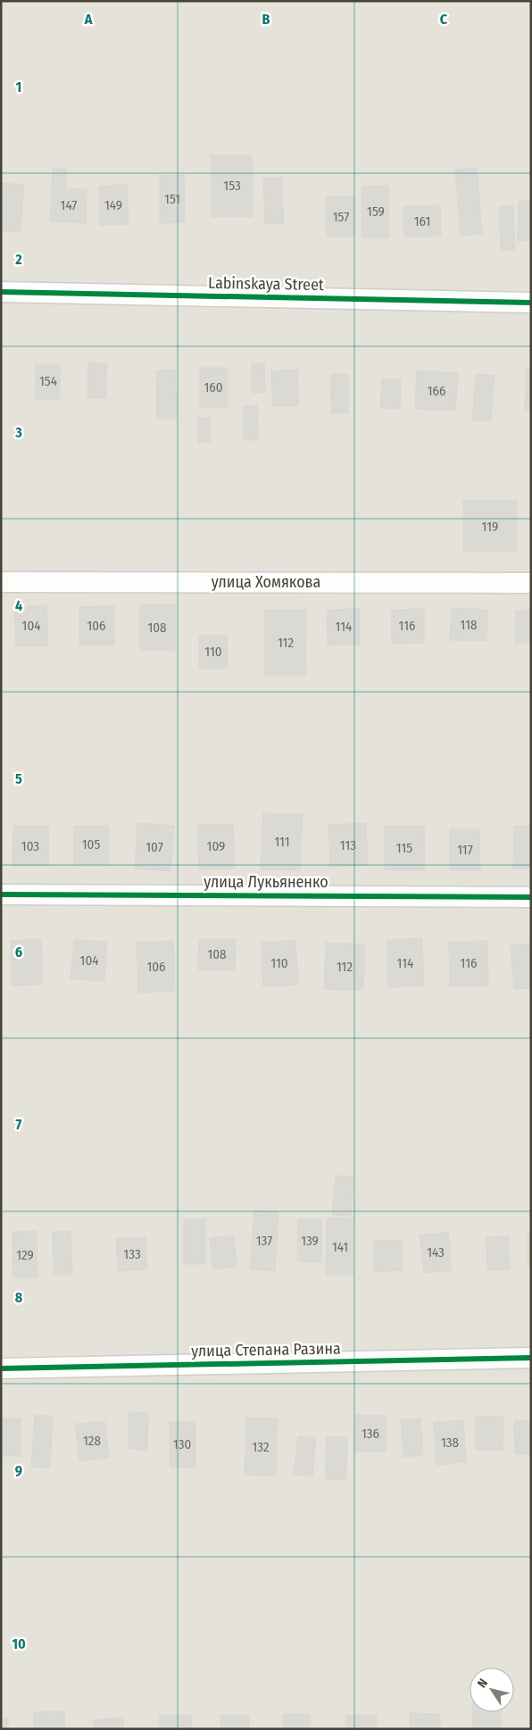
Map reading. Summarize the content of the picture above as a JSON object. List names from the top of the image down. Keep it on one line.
{"streets":{"street":["Labinskaya Street","улица Хомякова","улица Лукьяненко","улица Степана Разина"]},"house_numbers":["153","151","147","149","159","157","161","154","160","166","119","118","104","106","116","114","108","112","110","111","105","113","103","109","107","115","117","108","104","110","114","116","106","112","137","139","141","143","133","129","136","128","138","130","132"],"north":"top left","grid":{"columns":["A","B","C"],"rows":["1","2","3","4","5","6","7","8","9","10"]}}
